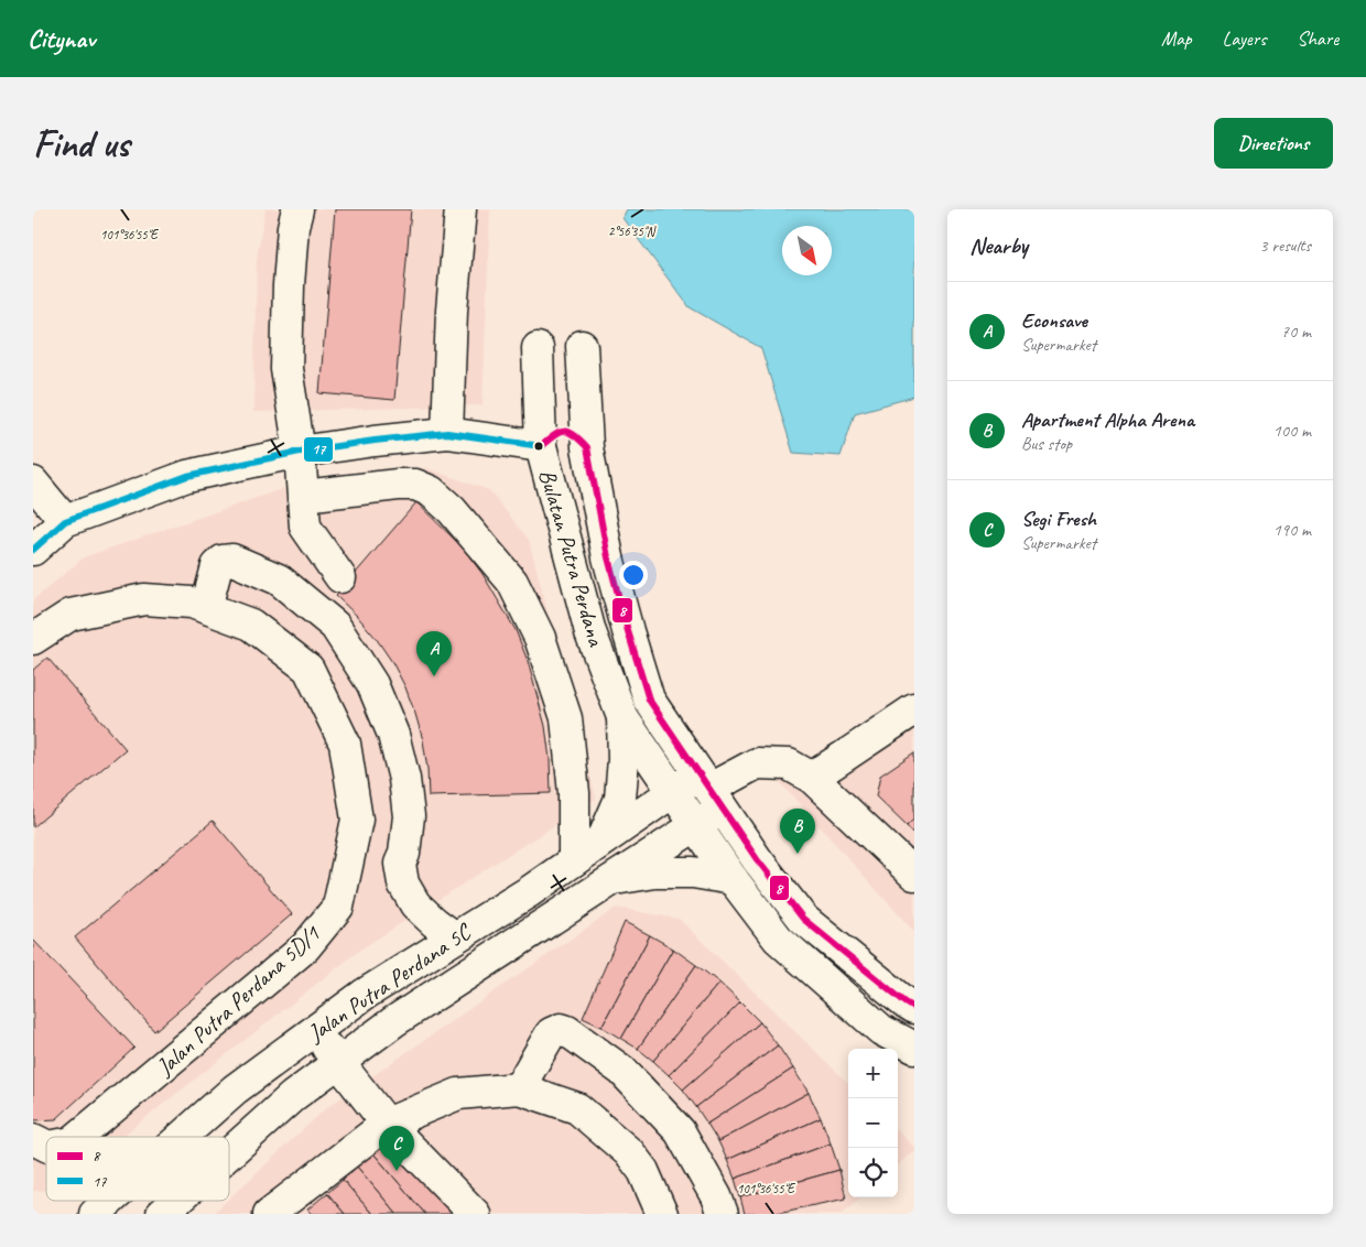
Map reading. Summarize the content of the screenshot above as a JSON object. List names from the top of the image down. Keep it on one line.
{"streets":{"street":["Bulatan Putra Perdana","Jalan Putra Perdana 5C","Jalan Putra Perdana 5D/1"]},"crossings":[["Bulatan Putra Perdana","Jalan Putra Perdana 5C"]],"lines":["transit line 8","transit line 17"],"legend":["8","17"],"north":"bottom right","page":{"header":"Citynav","nav":["Map","Layers","Share"],"buttons":"Directions","title":"Find us","heading":["Nearby","3 results"],"list":[{"mark":"A","name":"Econsave","note":"Supermarket","value":"70 m"},{"mark":"B","name":"Apartment Alpha Arena","note":"Bus stop","value":"100 m"},{"mark":"C","name":"Segi Fresh","note":"Supermarket","value":"190 m"}],"pins":["A","B","C"],"map_buttons":["+","−"]},"coordinates":["2°56'35\"N","101°36'55\"E"]}
